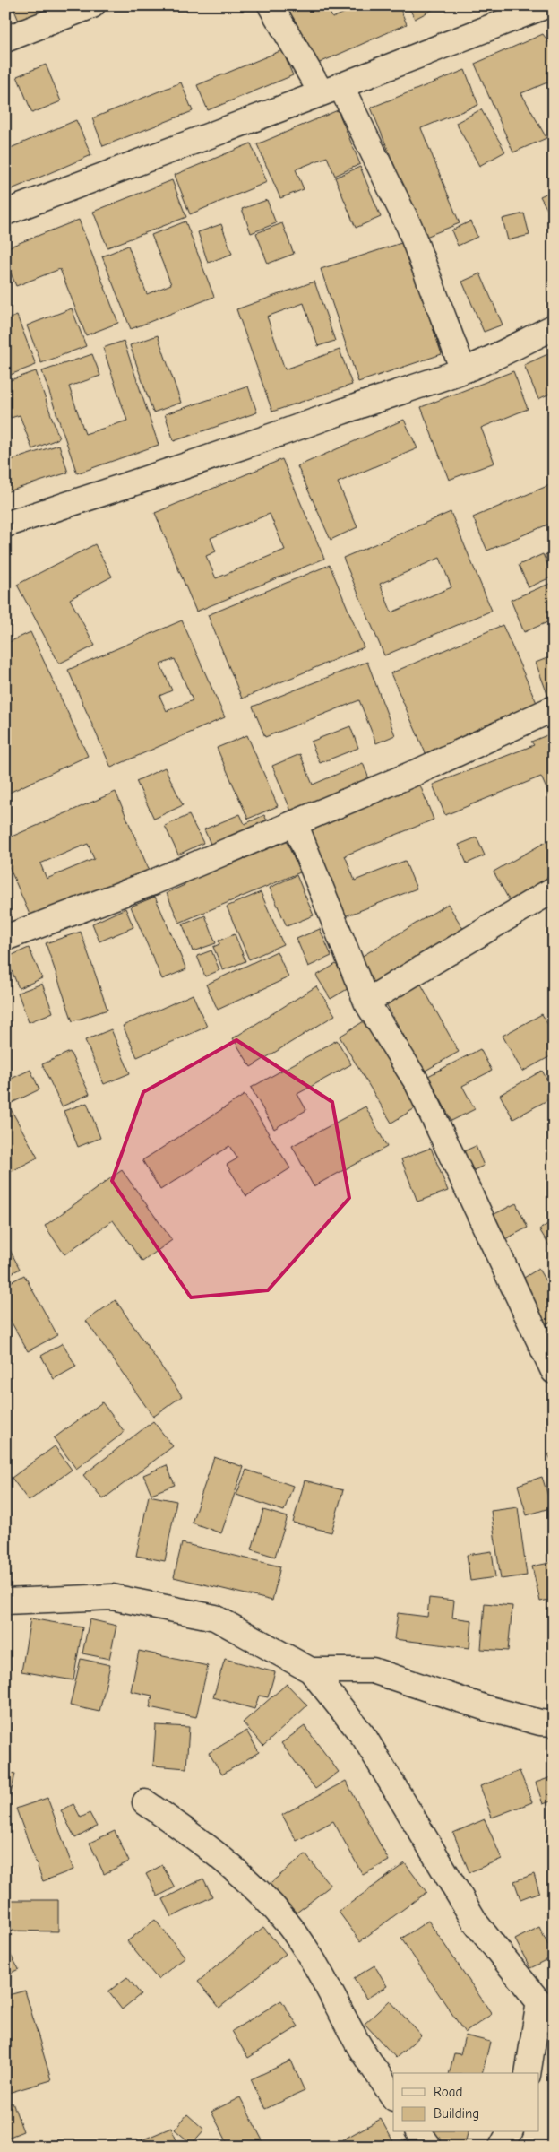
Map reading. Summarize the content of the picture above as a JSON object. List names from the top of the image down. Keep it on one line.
{"legend":["Road","Building"]}
